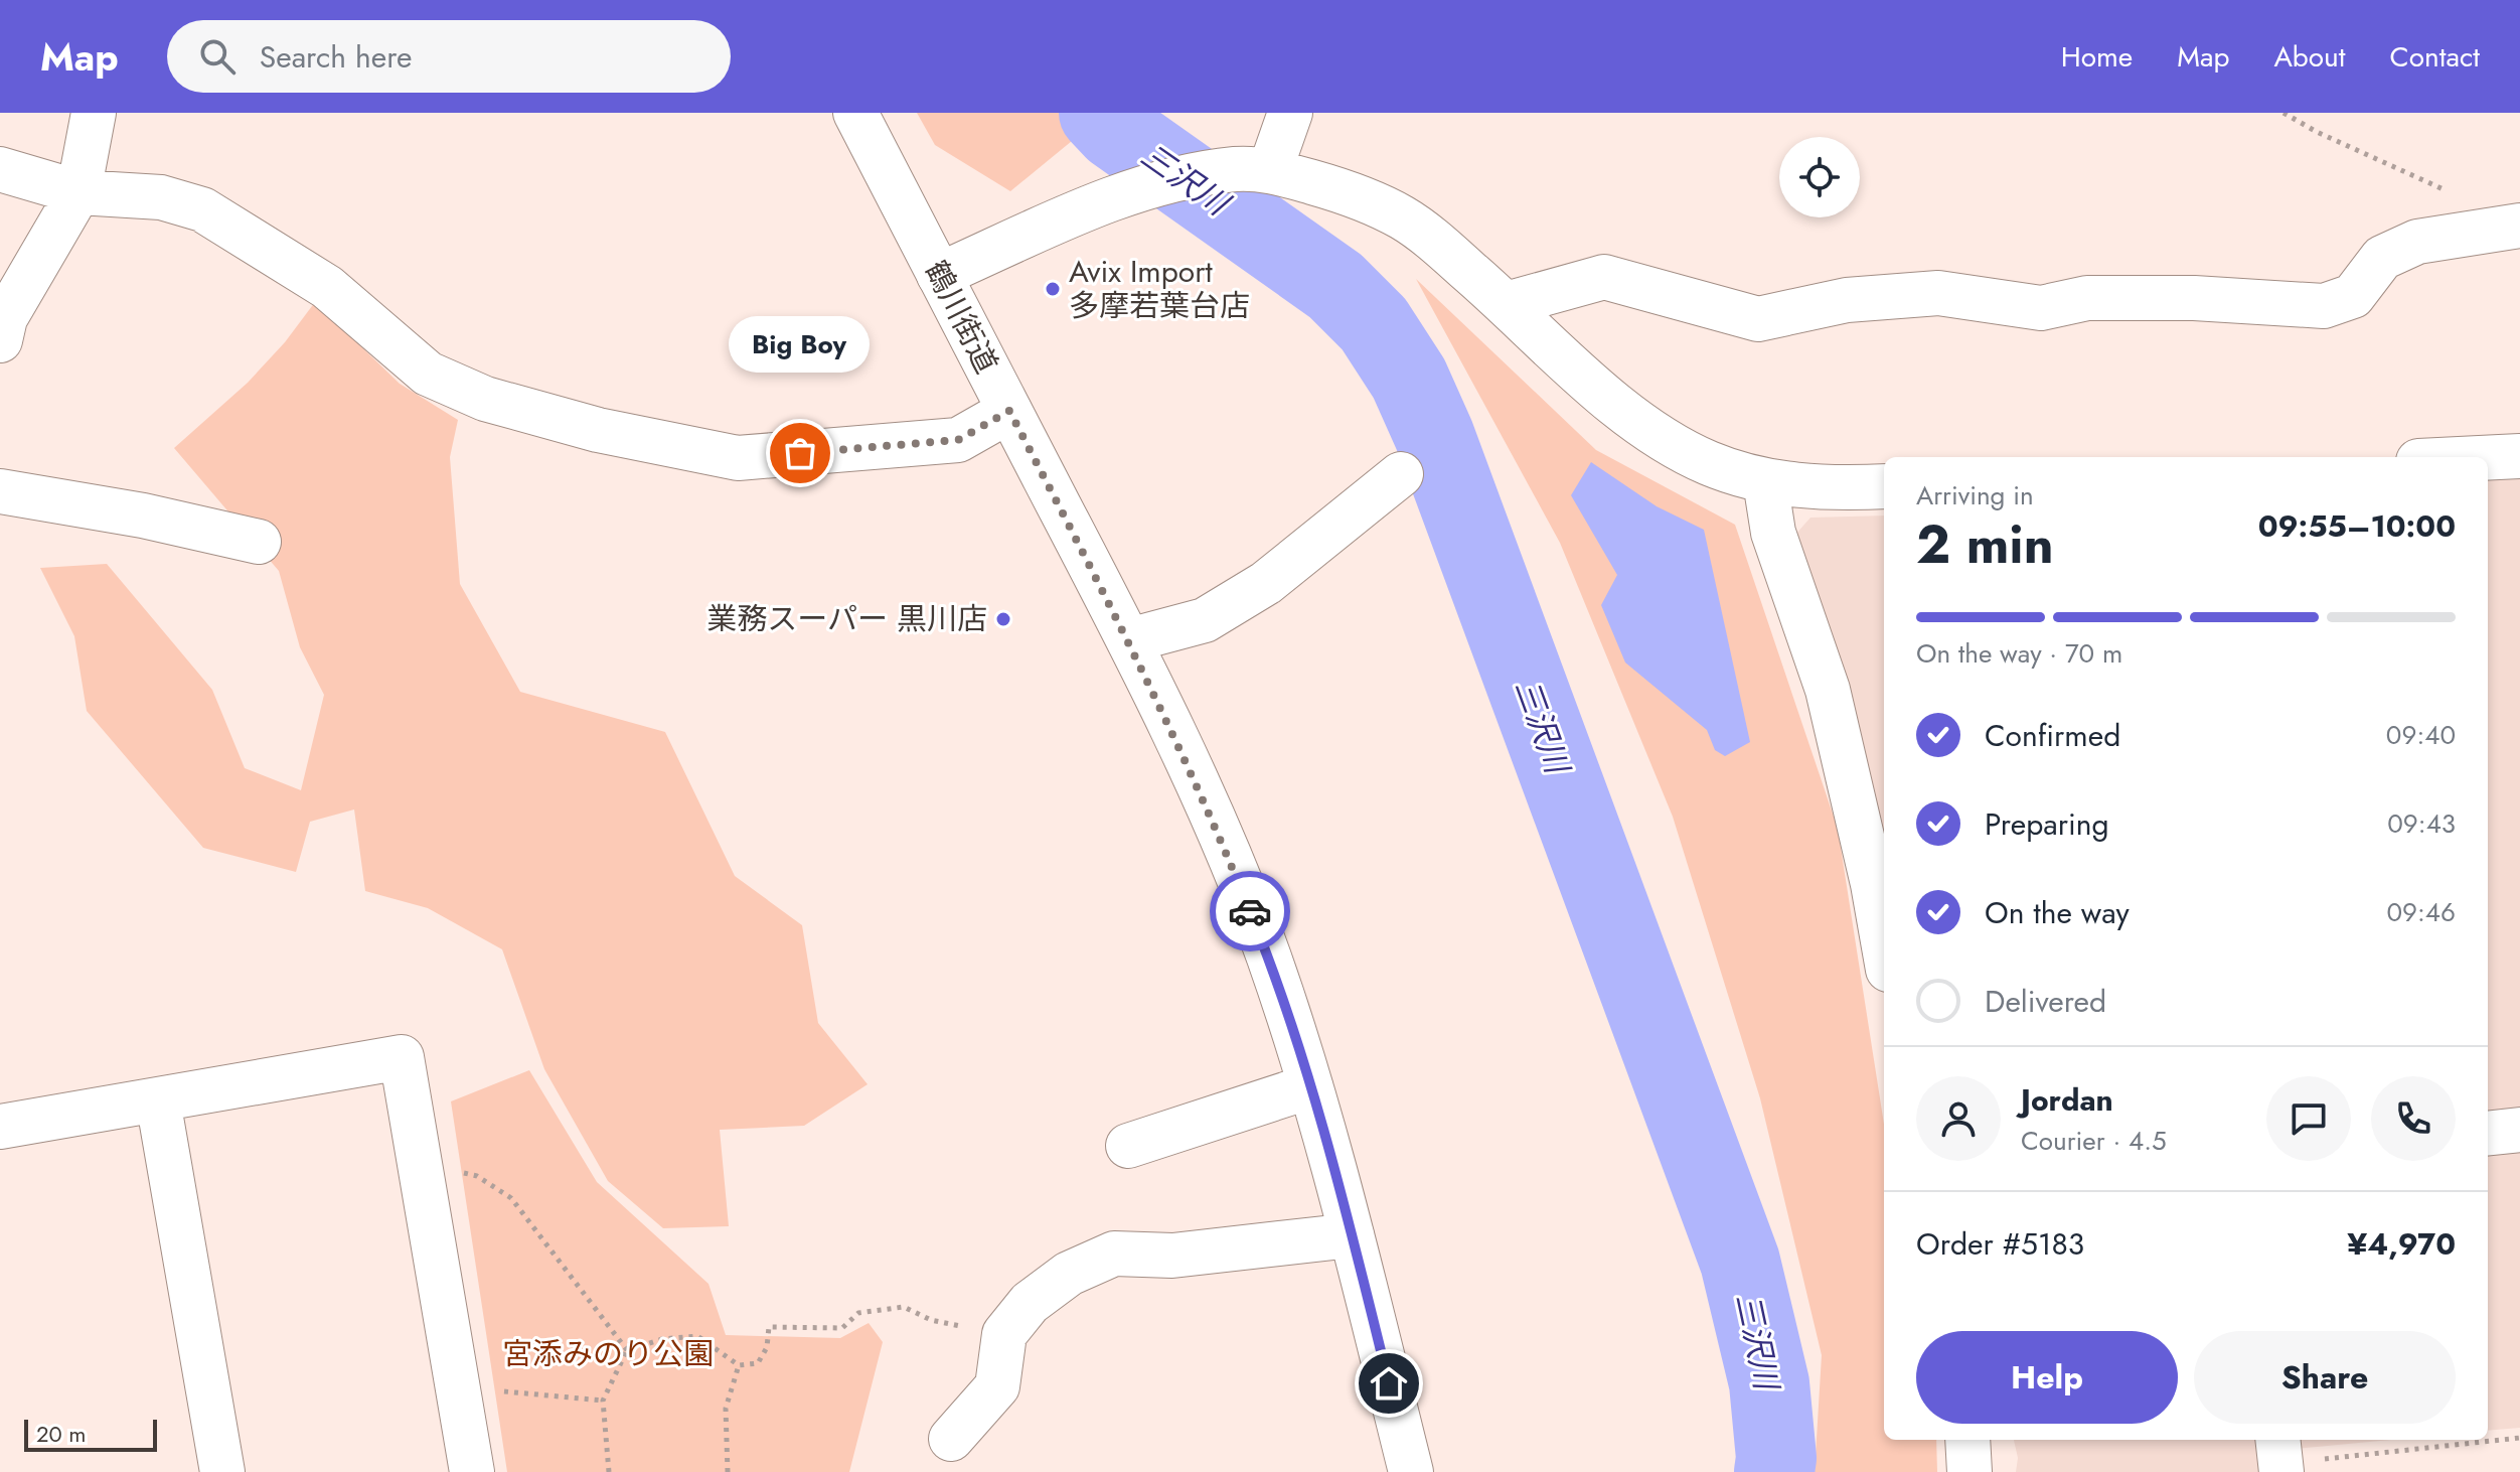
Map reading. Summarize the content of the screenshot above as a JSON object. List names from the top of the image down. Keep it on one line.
{"streets":{"street":["鶴川街道"]},"water":["三沢川"],"parks":["宮添みのり公園"],"places":["Avix Import 多摩若葉台店","Big Boy","業務スーパー 黒川店"],"scale_bar":"20 m","page":{"header":"Map","search":"Search here","nav":["Home","Map","About","Contact"],"bubble":"Big Boy","heading":["2 min","Arriving in","09:55–10:00"],"panel":["Jordan","Courier · 4.5","Order #5183","¥4,970"],"bar":"On the way · 70 m","list":[["Confirmed","09:40"],["Preparing","09:43"],["On the way","09:46"],"Delivered"],"buttons":["Help","Share"],"scale":"20 m"}}
